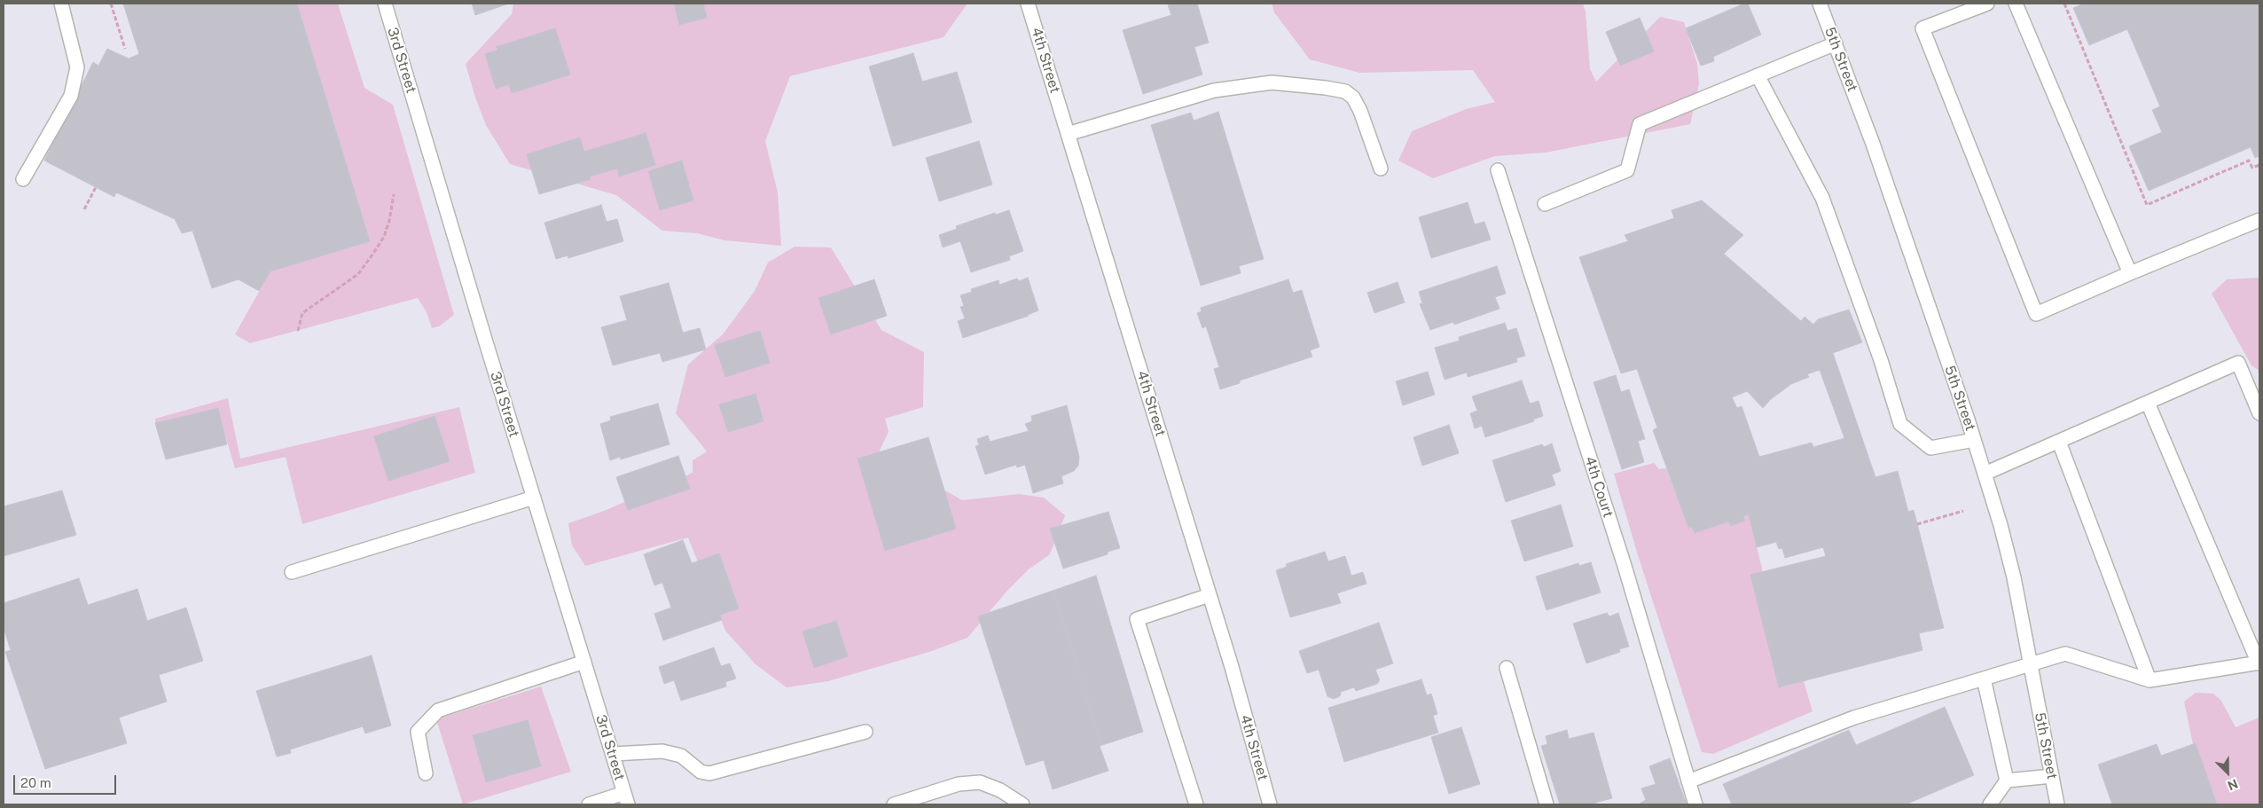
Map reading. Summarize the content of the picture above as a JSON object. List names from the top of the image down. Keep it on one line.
{"streets":{"street":["5th Street","3rd Street","4th Street","4th Court"]},"scale_bar":"20 m","north":"bottom right"}
